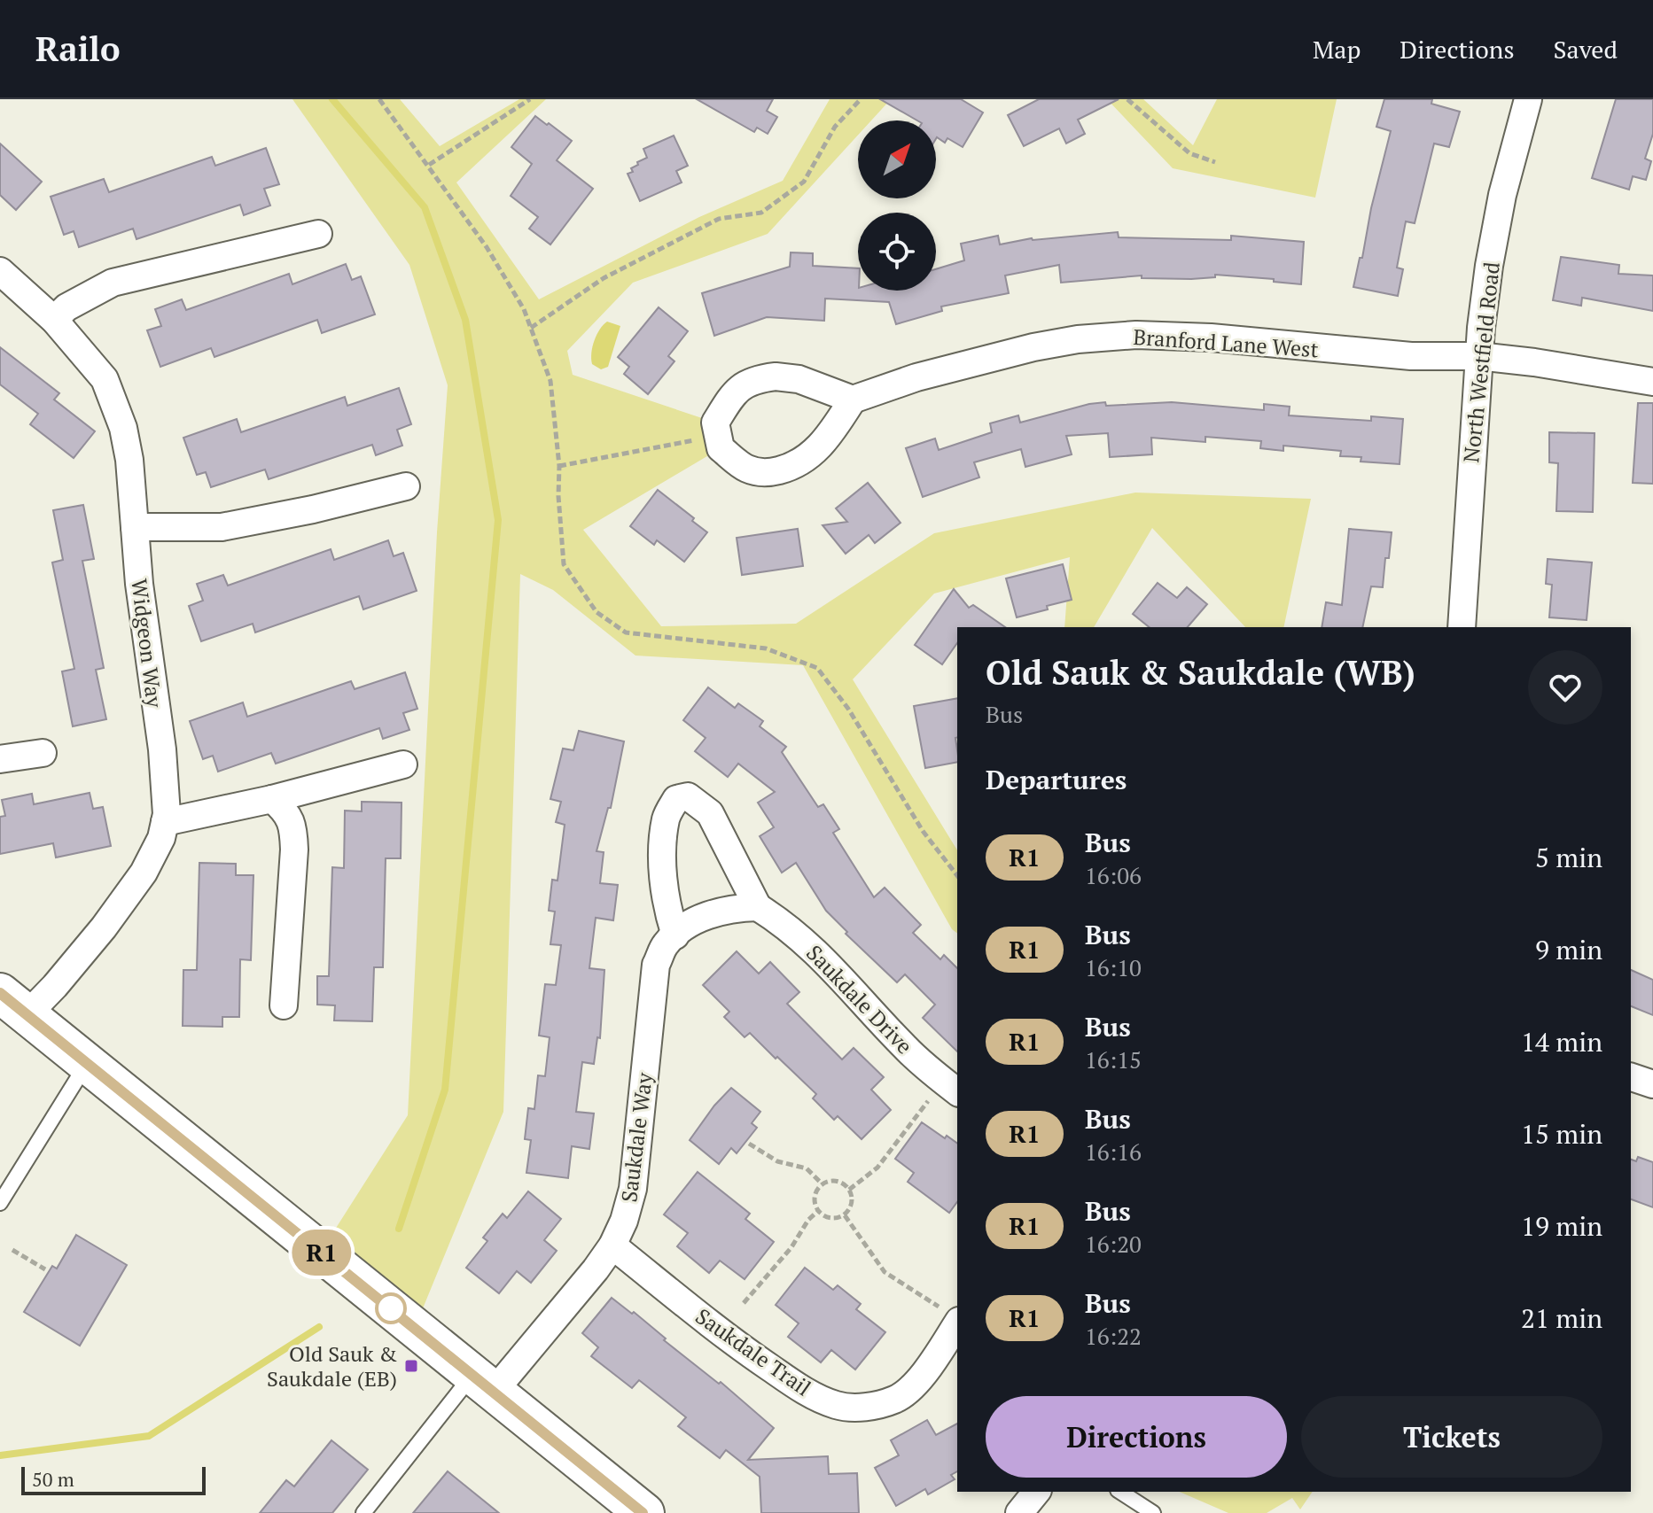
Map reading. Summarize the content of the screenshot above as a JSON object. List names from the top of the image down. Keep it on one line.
{"streets":{"street":["Branford Lane West","North Westfield Road","Widgeon Way","Saukdale Drive","Saukdale Way","Saukdale Trail"]},"crossings":[["Branford Lane West","North Westfield Road"],["Saukdale Drive","Saukdale Way"],["Saukdale Way","Saukdale Trail"]],"places":{"transit":["Old Sauk & Saukdale (EB)"]},"lines":["bus line R1"],"scale_bar":"50 m","north":"top right","page":{"header":"Railo","nav":["Map","Directions","Saved"],"on_map":"R1","heading":[["Old Sauk & Saukdale (WB)","Bus"],"Departures"],"list":[{"mark":"R1","name":"Bus","note":"16:06","value":"5 min"},{"mark":"R1","name":"Bus","note":"16:10","value":"9 min"},{"mark":"R1","name":"Bus","note":"16:15","value":"14 min"},{"mark":"R1","name":"Bus","note":"16:16","value":"15 min"},{"mark":"R1","name":"Bus","note":"16:20","value":"19 min"},{"mark":"R1","name":"Bus","note":"16:22","value":"21 min"}],"buttons":["Directions","Tickets"],"scale":"50 m"}}
